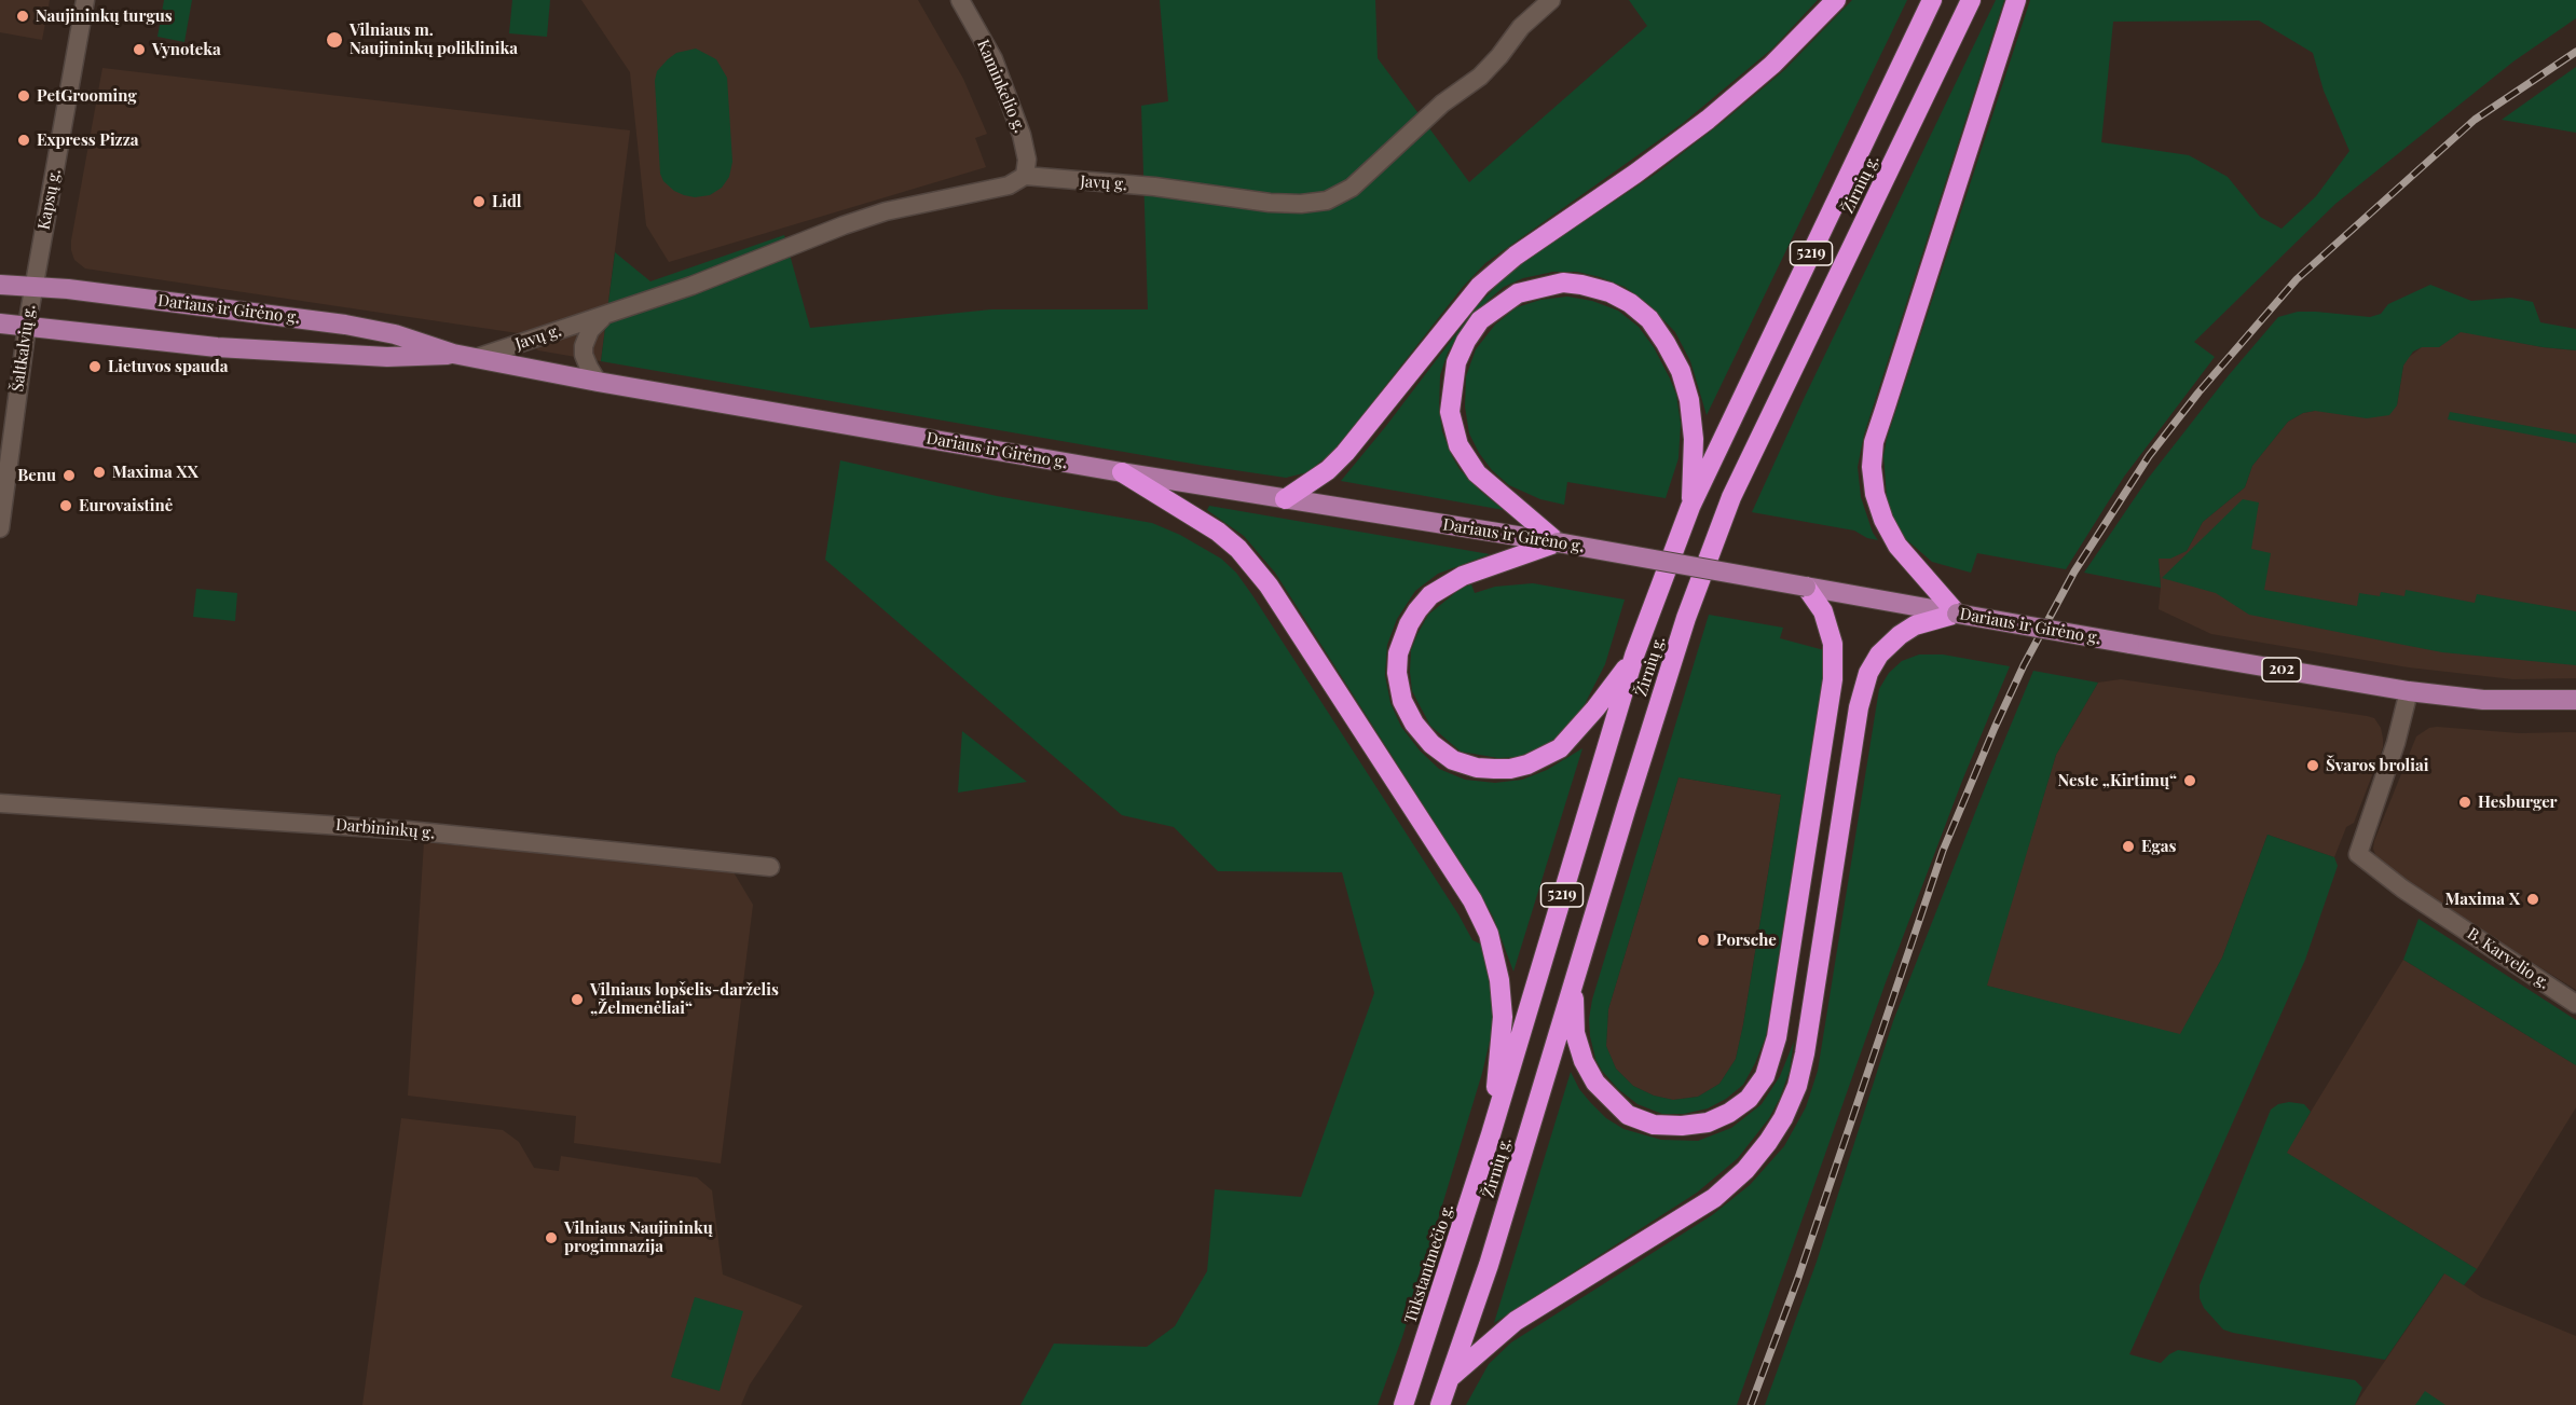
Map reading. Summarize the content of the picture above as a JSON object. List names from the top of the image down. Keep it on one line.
{"streets":{"highway":["Žirnių g.","5219","Tūkstantmečio g."],"main road":["Dariaus ir Girėno g.","202"],"street":["Kaminkelio g.","Javų g.","Kapsų g.","Šaltkalvių g.","Darbininkų g.","B. Karvelio g."]},"crossings":[["Kaminkelio g.","Javų g."],["Javų g.","Dariaus ir Girėno g."],["Žirnių g.","5219"],["Žirnių g.","Tūkstantmečio g."],["Kapsų g.","Dariaus ir Girėno g."],["Kapsų g.","Šaltkalvių g."],["Dariaus ir Girėno g.","Šaltkalvių g."],["Dariaus ir Girėno g.","B. Karvelio g."]],"places":["Naujininkų turgus","Vilniaus m. Naujininkų poliklinika","Vynoteka","PetGrooming","Express Pizza","Lidl","Lietuvos spauda","Maxima XX","Benu","Eurovaistinė","Švaros broliai","Neste „Kirtimų“","Hesburger","Egas","Maxima X","Porsche","Vilniaus lopšelis-darželis „Želmenėliai“","Vilniaus Naujininkų progimnazija"]}
